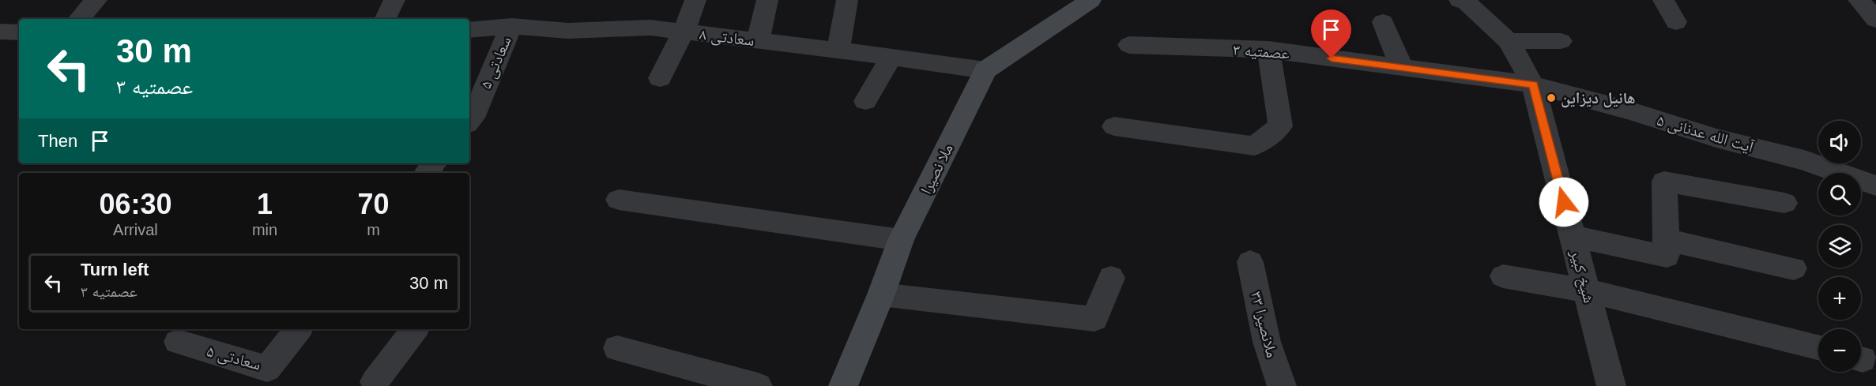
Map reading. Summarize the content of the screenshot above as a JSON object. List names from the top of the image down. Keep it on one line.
{"streets":{"street":["سعادتی ۸","عصمتیه ۳","سعادتی ۵","آیت الله عدنانی ۵","ملا نصیرا","شیخ کبیر","ملانصیرا ۳۳"]},"crossings":[["سعادتی ۸","سعادتی ۵"],["سعادتی ۸","ملا نصیرا"],["عصمتیه ۳","آیت الله عدنانی ۵"],["عصمتیه ۳","شیخ کبیر"],["آیت الله عدنانی ۵","شیخ کبیر"]],"places":["هانیل دیزاین"],"page":{"turn":["30 m","عصمتیه ۳"],"then":"Then","map_buttons":["+","−"],"eta":["06:30","Arrival","1","min","70","m"],"list":[{"name":"Turn left","note":"عصمتیه ۳","value":"30 m"}]}}
